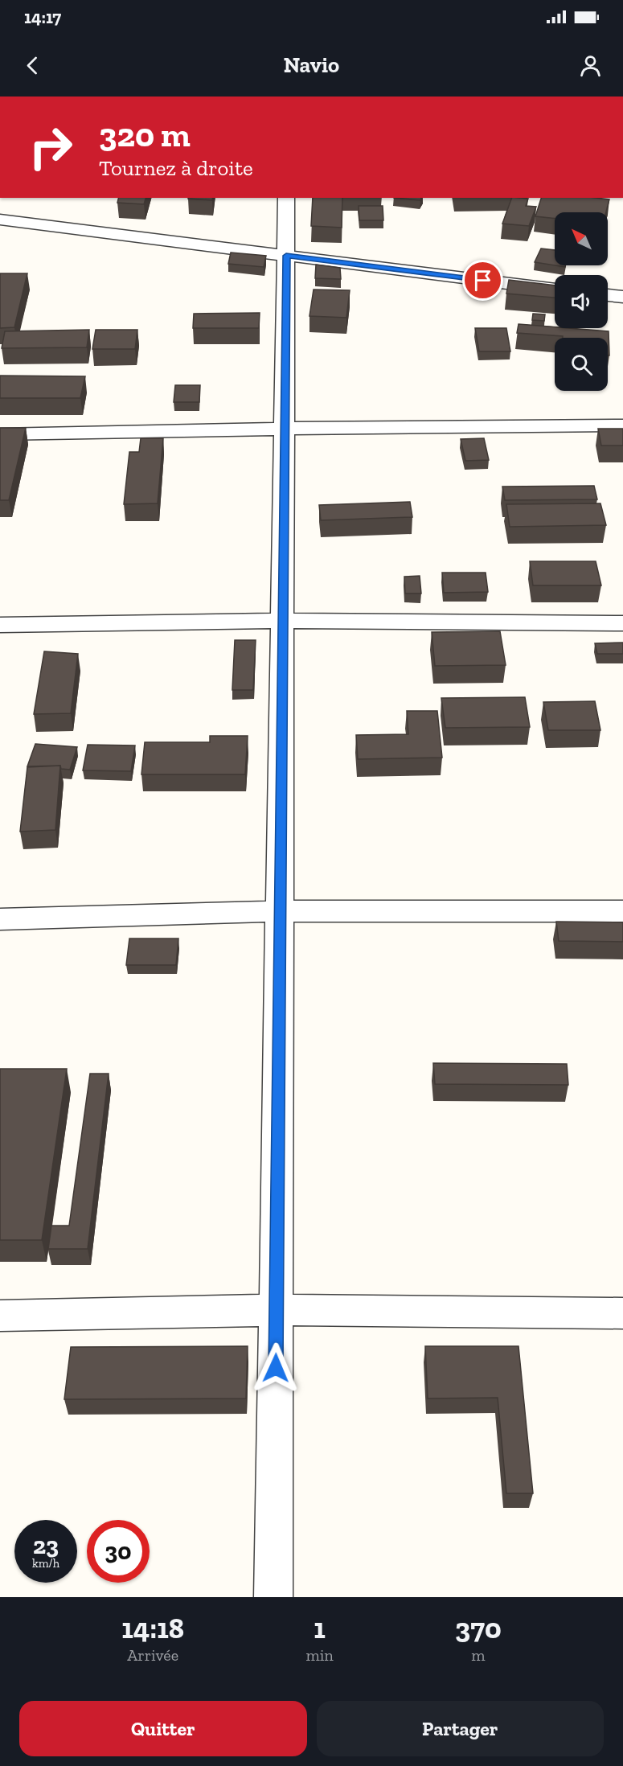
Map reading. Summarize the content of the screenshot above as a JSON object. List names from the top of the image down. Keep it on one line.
{"north":"top left","page":{"status":"14:17","header":"Navio","turn":["320 m","Tournez à droite"],"speed":"23 km/h","limit":"30","eta":["14:18","Arrivée","1","min","370","m"],"buttons":["Quitter","Partager"]}}
